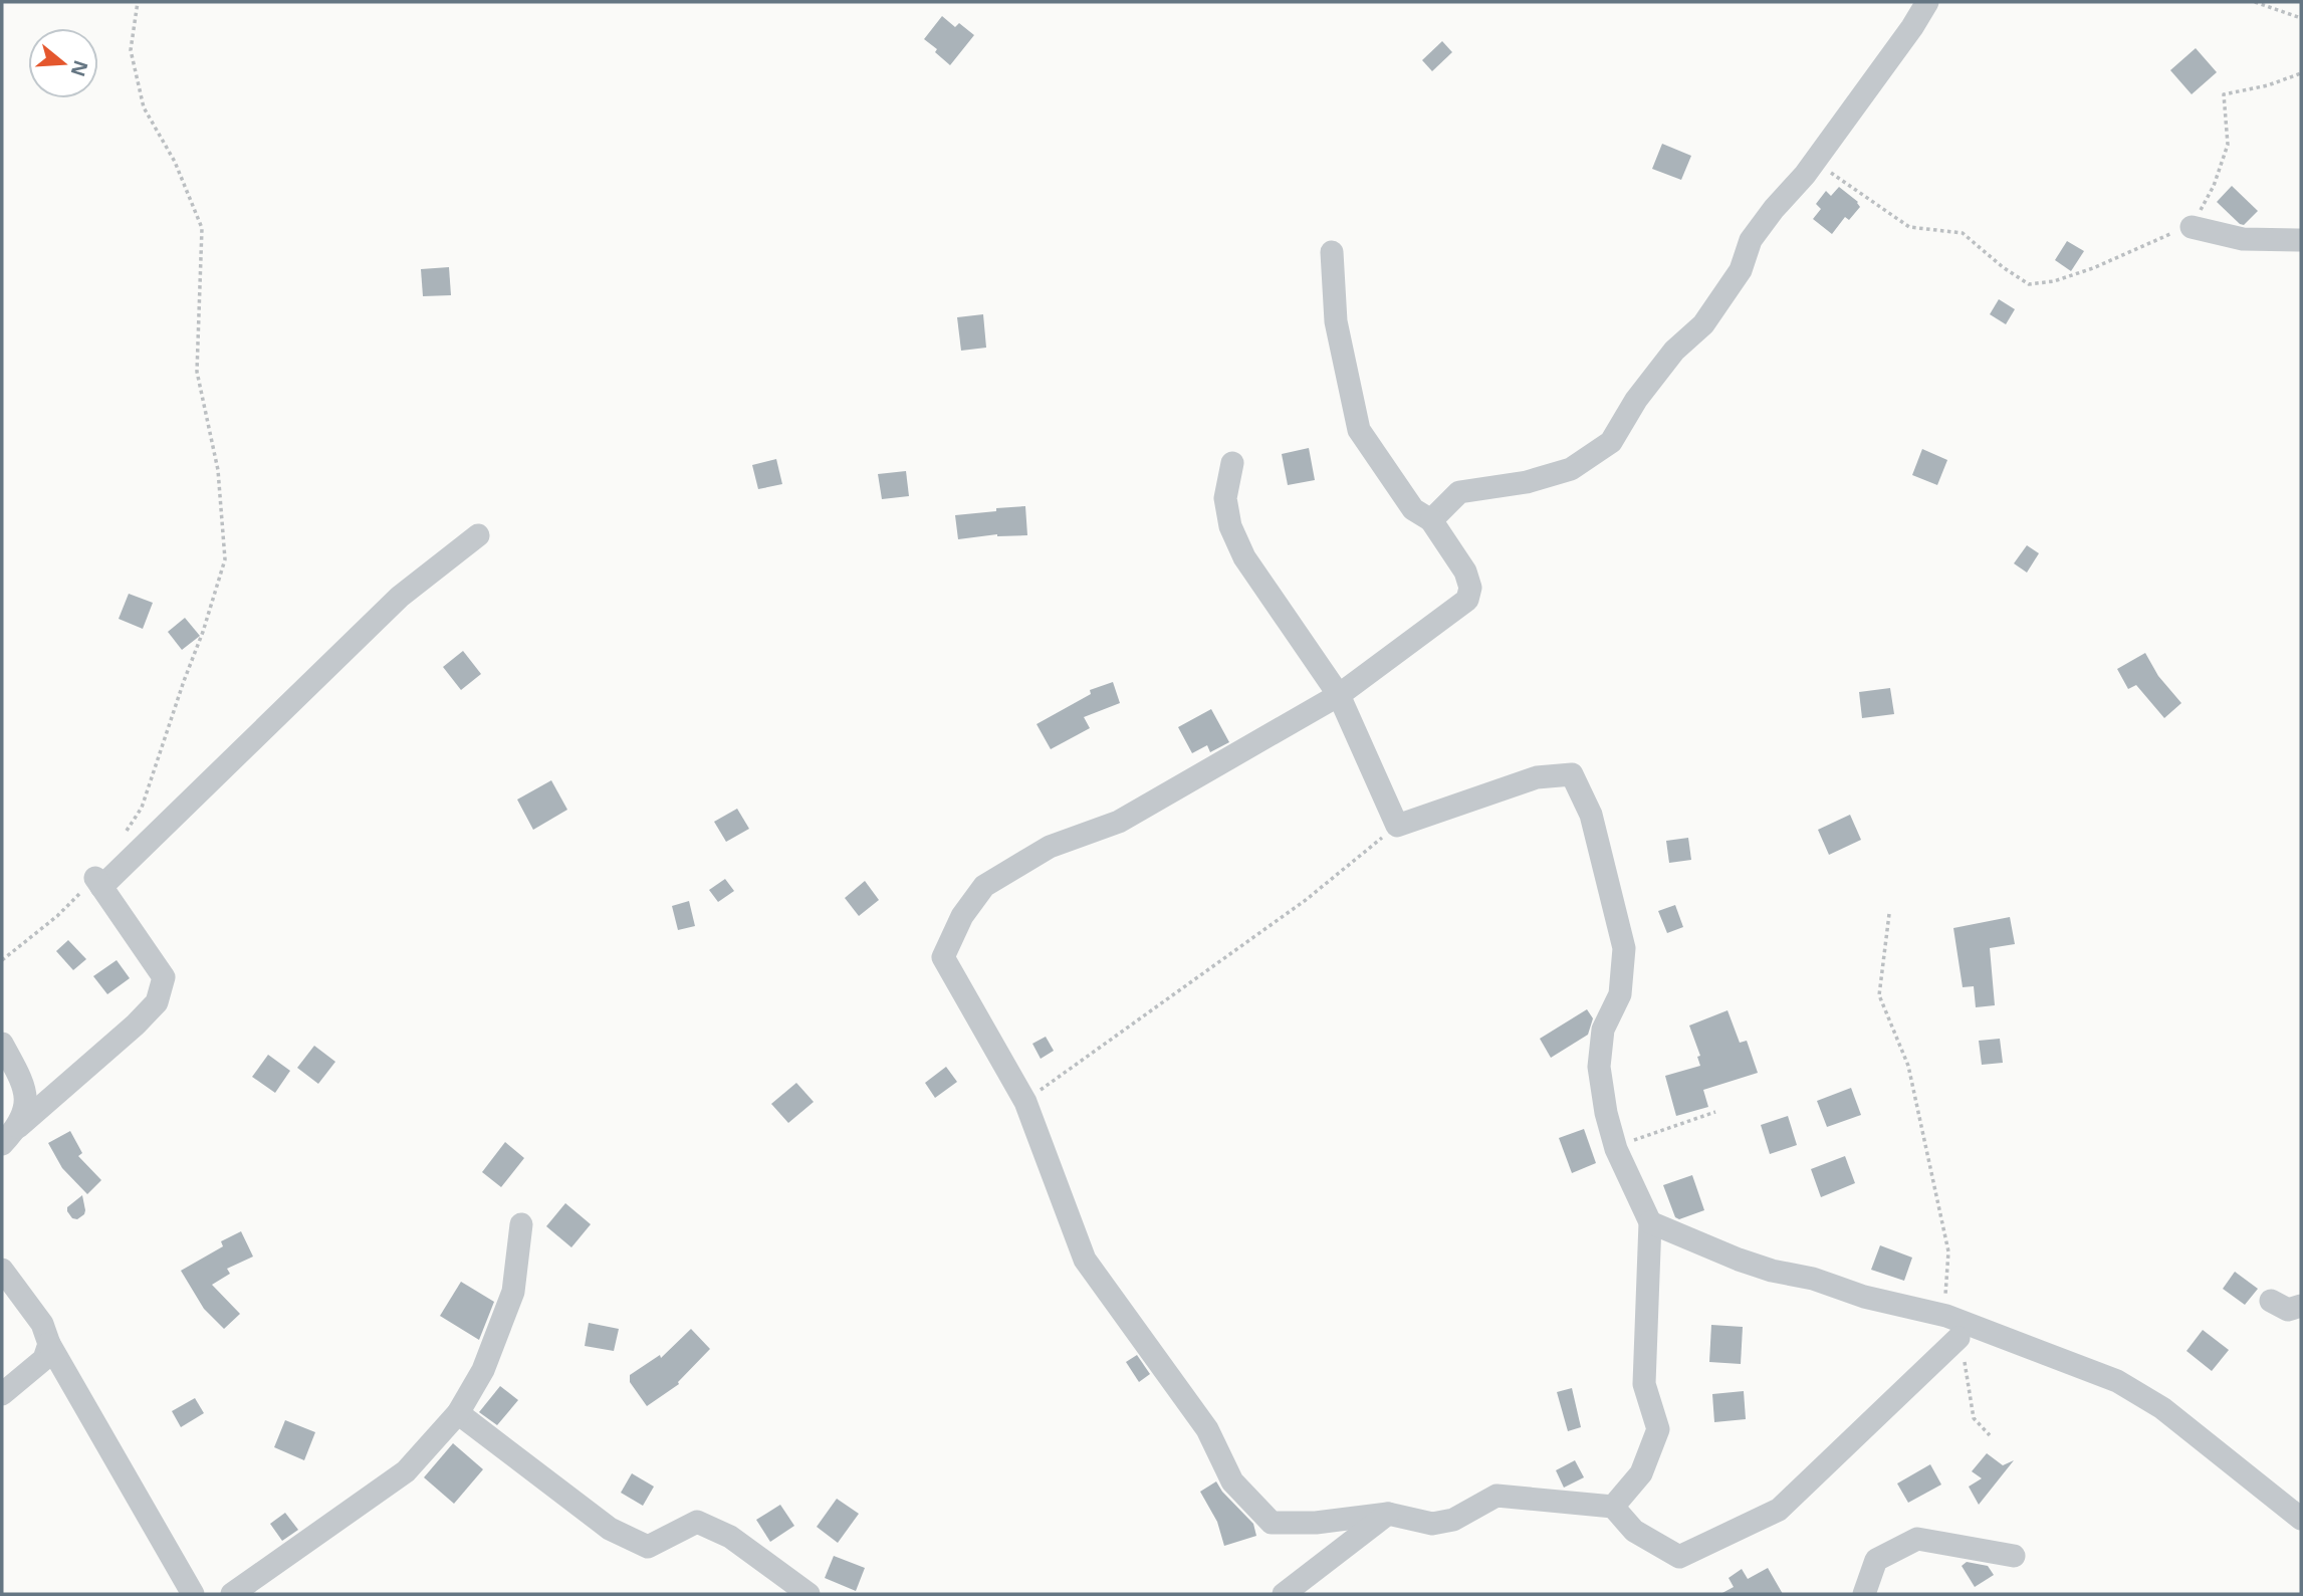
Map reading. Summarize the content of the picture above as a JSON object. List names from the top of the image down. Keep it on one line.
{"north":"right"}
